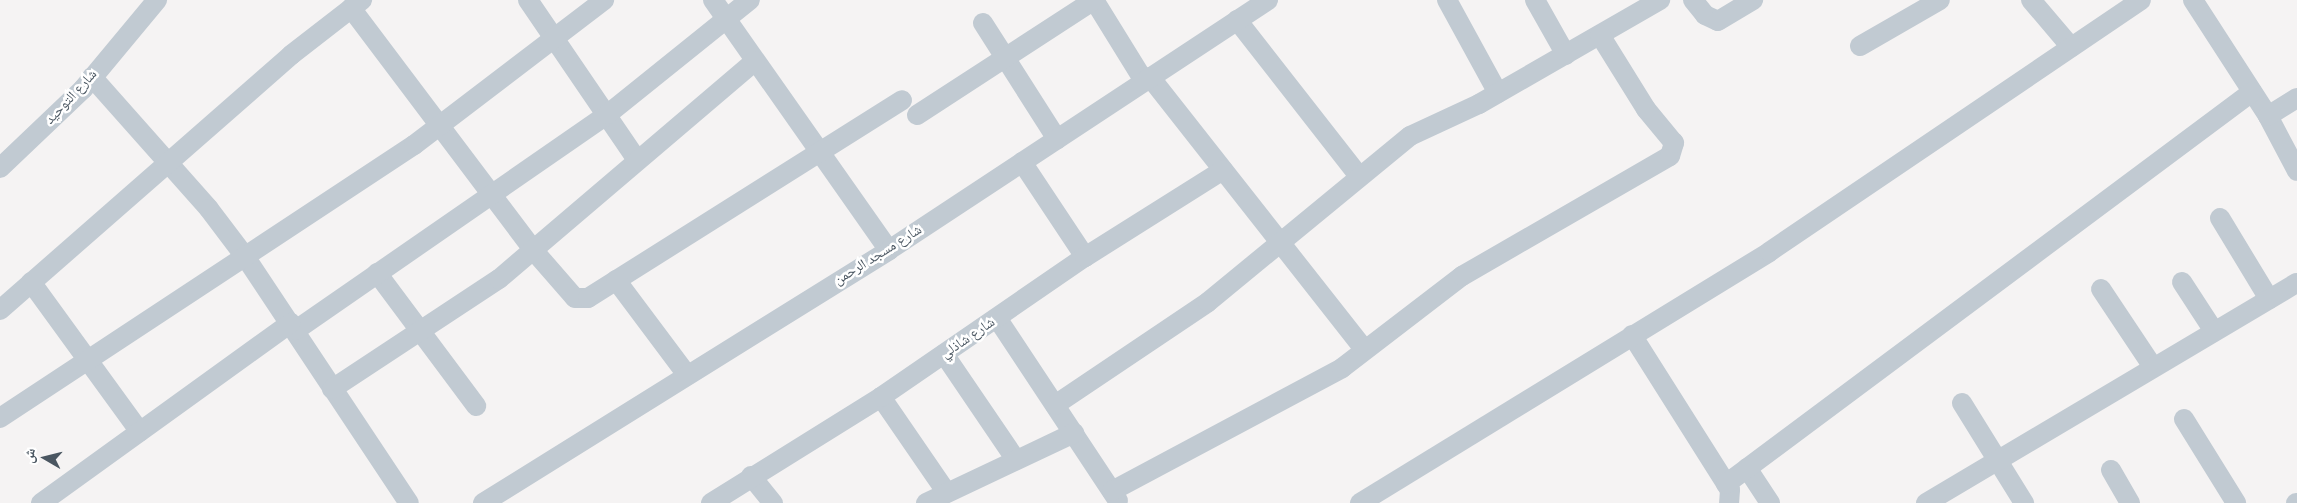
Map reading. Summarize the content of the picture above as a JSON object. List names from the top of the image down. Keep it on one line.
{"streets":{"street":["شارع التوحيد","شارع مسجد الرحمن","شارع شاذلي"]},"north":"left"}
